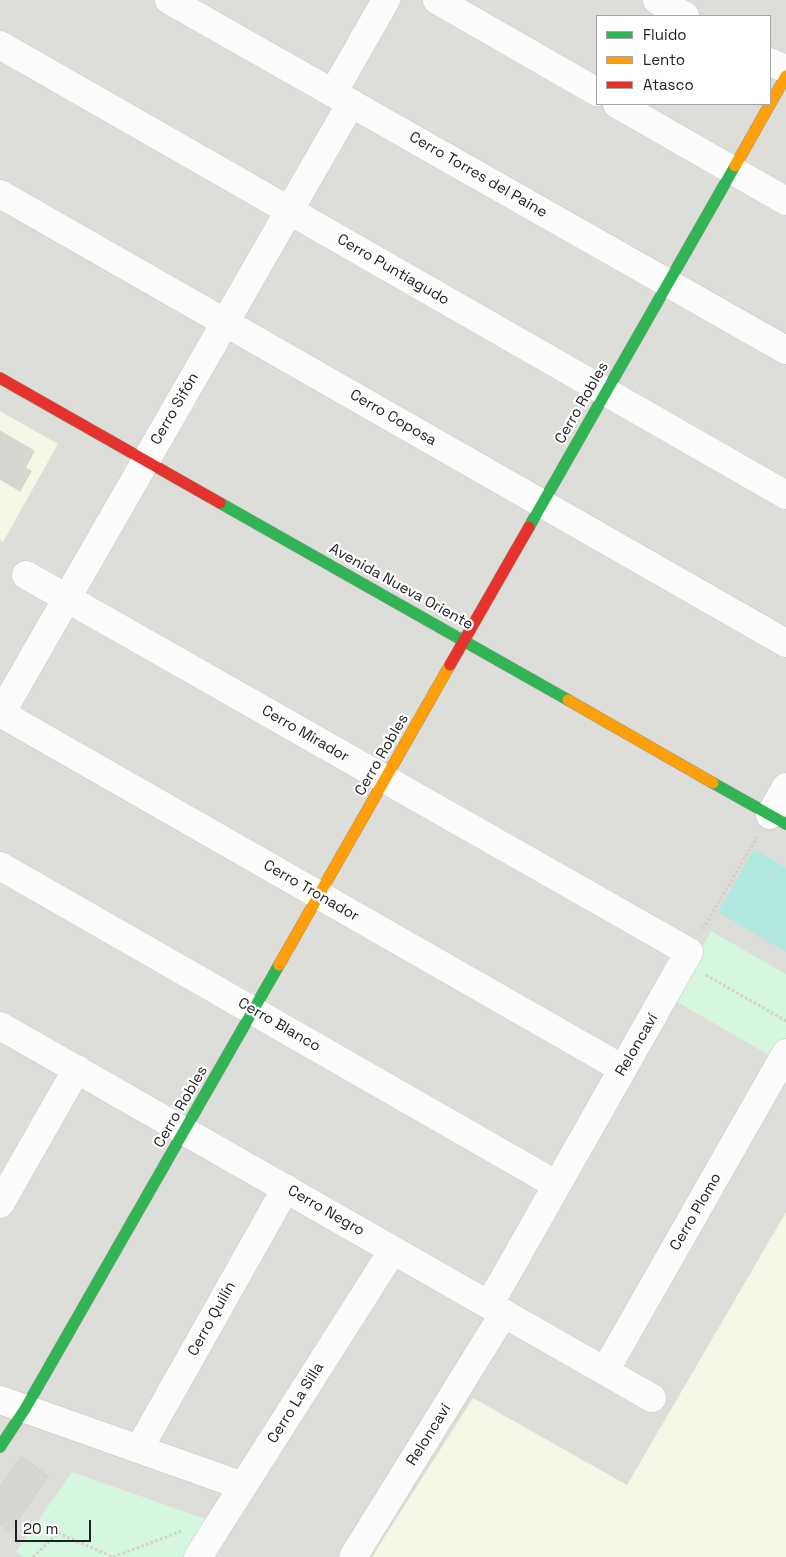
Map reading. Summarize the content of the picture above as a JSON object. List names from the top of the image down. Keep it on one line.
{"streets":{"street":["Cerro Torres del Paine","Cerro Puntiagudo","Cerro Robles","Cerro Sifón","Cerro Coposa","Avenida Nueva Oriente","Cerro Mirador","Cerro Tronador","Cerro Blanco","Reloncaví","Cerro Negro","Cerro Plomo","Cerro Quilín","Cerro La Silla"]},"crossings":[["Cerro Torres del Paine","Cerro Robles"],["Cerro Torres del Paine","Cerro Sifón"],["Cerro Puntiagudo","Cerro Robles"],["Cerro Puntiagudo","Cerro Sifón"],["Cerro Robles","Cerro Coposa"],["Cerro Robles","Avenida Nueva Oriente"],["Cerro Robles","Cerro Mirador"],["Cerro Robles","Cerro Tronador"],["Cerro Robles","Cerro Blanco"],["Cerro Robles","Cerro Negro"],["Cerro Sifón","Cerro Coposa"],["Cerro Sifón","Avenida Nueva Oriente"],["Cerro Sifón","Cerro Mirador"],["Cerro Sifón","Cerro Tronador"],["Cerro Mirador","Reloncaví"],["Cerro Tronador","Reloncaví"],["Cerro Blanco","Reloncaví"],["Reloncaví","Cerro Negro"],["Cerro Negro","Cerro Plomo"],["Cerro Negro","Cerro Quilín"],["Cerro Negro","Cerro La Silla"]],"legend":["Fluido","Lento","Atasco"],"scale_bar":"20 m"}
